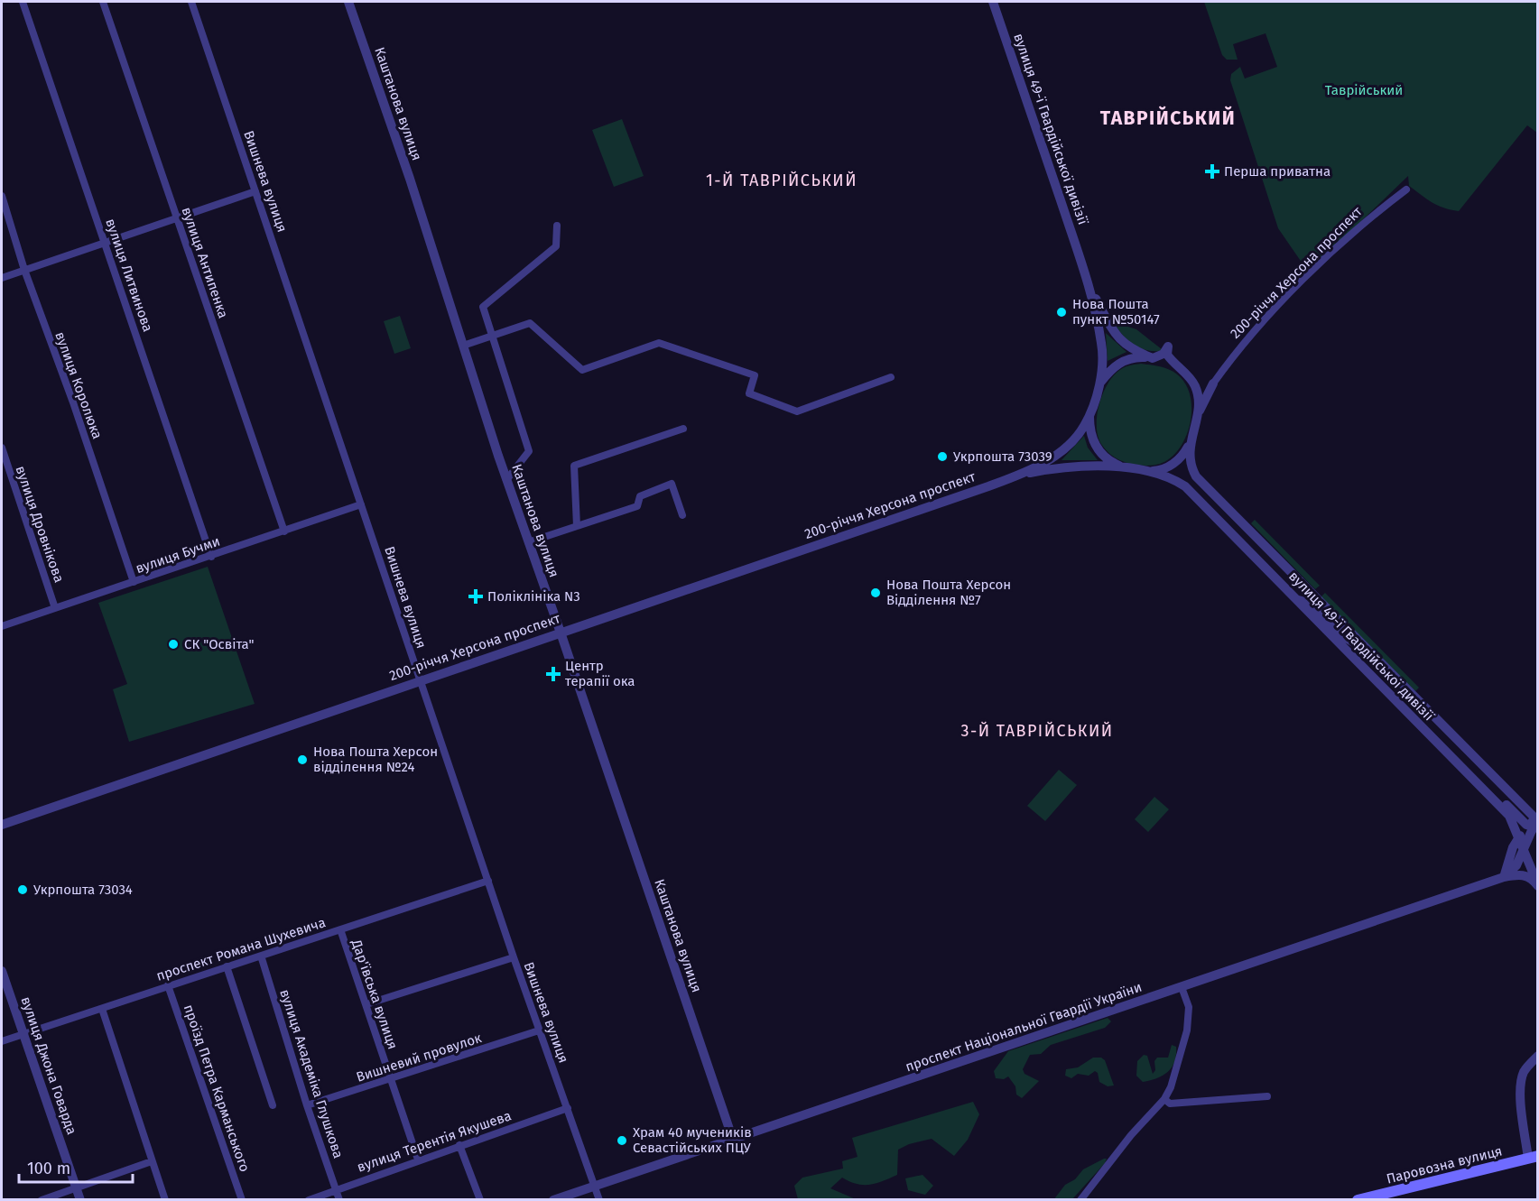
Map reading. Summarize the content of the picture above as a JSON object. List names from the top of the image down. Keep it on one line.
{"streets":{"main road":["Паровозна вулиця"],"street":["Каштанова вулиця","вулиця 49-ї Гвардійської дивізії","Вишнева вулиця","вулиця Антипенка","200-річчя Херсона проспект","вулиця Литвинова","вулиця Королюка","вулиця Дровнікова","вулиця Бучми","проспект Романа Шухевича","Дар'ївська вулиця","проспект Національної Гвардії України","Вишневий провулок","вулиця Джона Говарда","вулиця Академіка Глушкова","проїзд Петра Карманського","вулиця Терентія Якушева"]},"crossings":[["Каштанова вулиця","200-річчя Херсона проспект"],["Каштанова вулиця","проспект Національної Гвардії України"],["Вишнева вулиця","200-річчя Херсона проспект"],["Вишнева вулиця","вулиця Бучми"],["Вишнева вулиця","проспект Романа Шухевича"],["Вишнева вулиця","проспект Національної Гвардії України"],["Вишнева вулиця","Вишневий провулок"],["Вишнева вулиця","вулиця Терентія Якушева"],["вулиця Антипенка","вулиця Бучми"],["вулиця Литвинова","вулиця Бучми"],["вулиця Королюка","вулиця Бучми"],["вулиця Дровнікова","вулиця Бучми"],["проспект Романа Шухевича","Дар'ївська вулиця"],["проспект Романа Шухевича","вулиця Джона Говарда"],["проспект Романа Шухевича","вулиця Академіка Глушкова"],["проспект Романа Шухевича","проїзд Петра Карманського"],["Дар'ївська вулиця","Вишневий провулок"],["Дар'ївська вулиця","вулиця Терентія Якушева"],["Вишневий провулок","вулиця Академіка Глушкова"],["вулиця Академіка Глушкова","вулиця Терентія Якушева"]],"districts":["ТАВРІЙСЬКИЙ","1-Й ТАВРІЙСЬКИЙ","3-Й ТАВРІЙСЬКИЙ"],"parks":["Таврійський"],"places":{"health":["Перша приватна","Поліклініка N3","Центр терапії ока"],"other":["Нова Пошта пункт №50147","Укрпошта 73039","Нова Пошта Херсон Відділення №7","СК \"Освіта\"","Нова Пошта Херсон відділення №24","Укрпошта 73034","Храм 40 мучеників Севастійських ПЦУ"]},"scale_bar":"100 m"}
